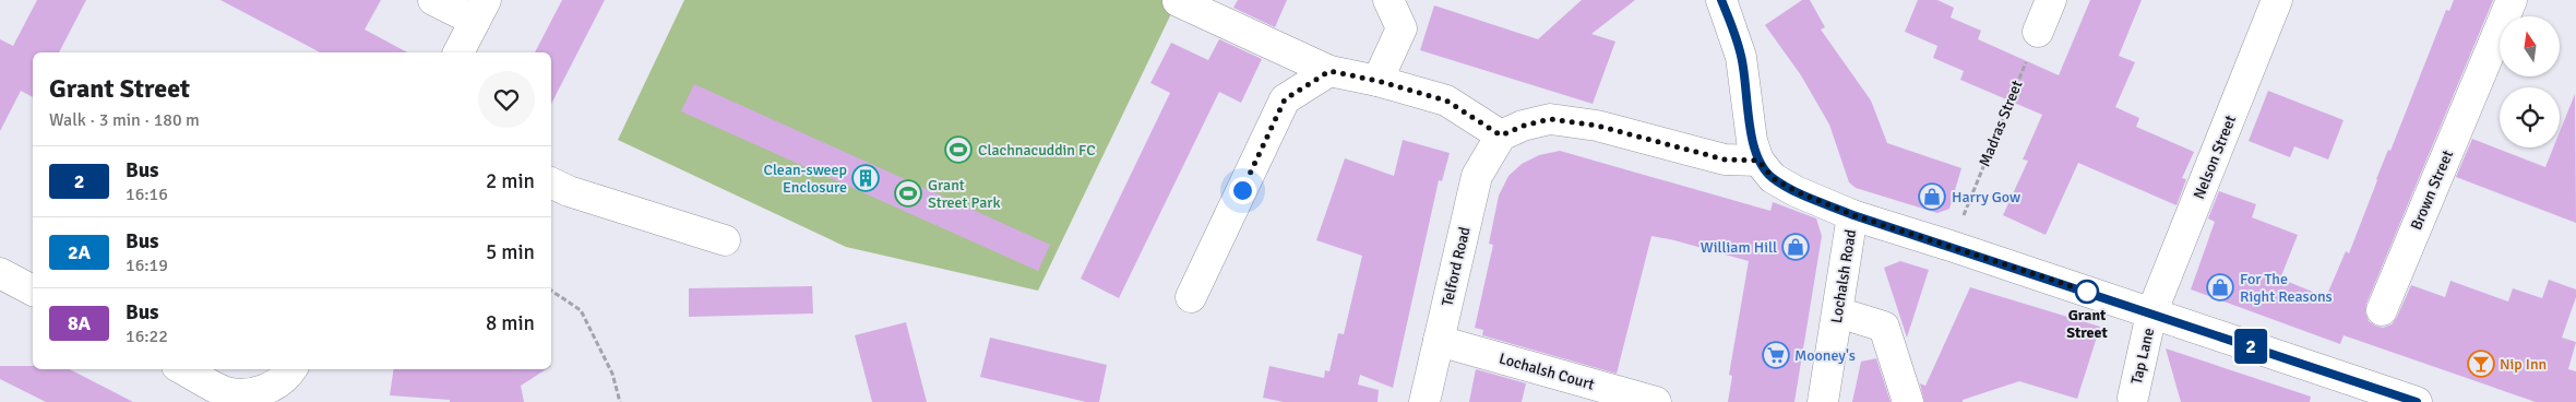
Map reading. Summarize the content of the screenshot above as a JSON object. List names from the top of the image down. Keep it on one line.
{"streets":{"street":["Nelson Street","Brown Street","Telford Road","Lochalsh Road","Tap Lane","Lochalsh Court"],"path":["Madras Street"]},"crossings":[["Nelson Street","Tap Lane"],["Telford Road","Lochalsh Court"]],"places":{"sports":["Clachnacuddin FC","Grant Street Park"],"building":["Clean-sweep Enclosure"],"shop":["Harry Gow","William Hill","For The Right Reasons"],"other":["Grant Street"],"supermarket":["Mooney's"],"bar":["Nip Inn"]},"lines":["bus line 2"],"north":"top","page":{"on_map":"2","heading":["Grant Street","Walk · 3 min · 180 m"],"list":[{"mark":"2","name":"Bus","note":"16:16","value":"2 min"},{"mark":"2A","name":"Bus","note":"16:19","value":"5 min"},{"mark":"8A","name":"Bus","note":"16:22","value":"8 min"}]}}
